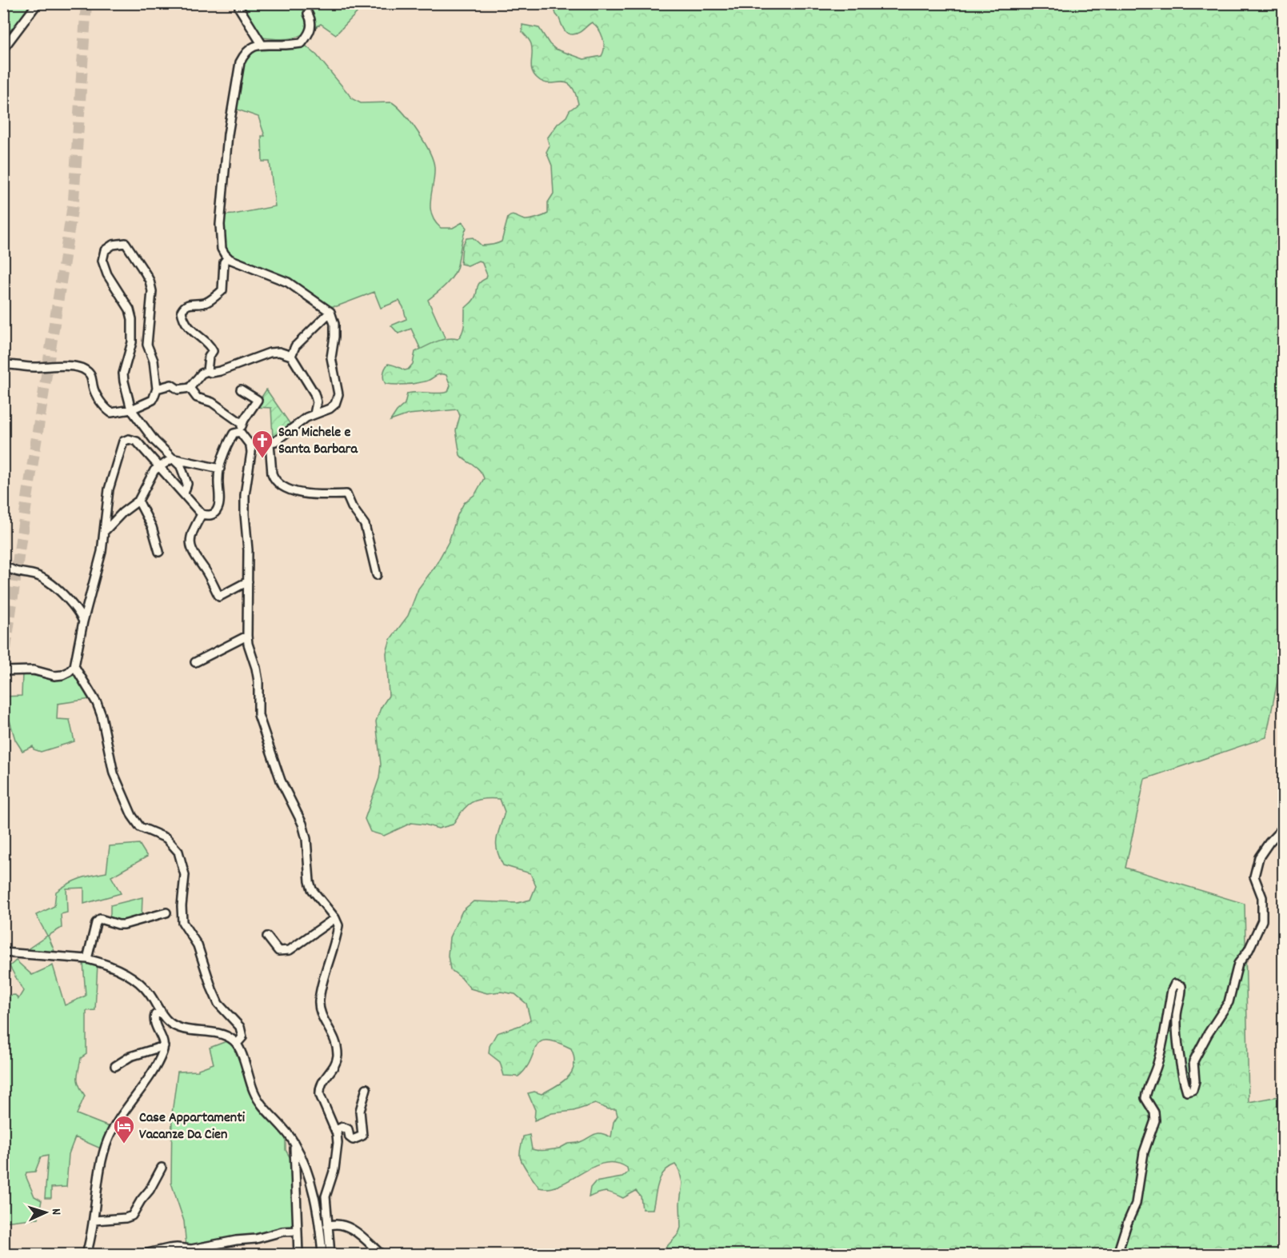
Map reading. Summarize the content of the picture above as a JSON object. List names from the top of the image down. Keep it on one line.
{"places":{"church":["San Michele e Santa Barbara"],"hotel":["Case Appartamenti Vacanze Da Cien"]},"north":"right"}
